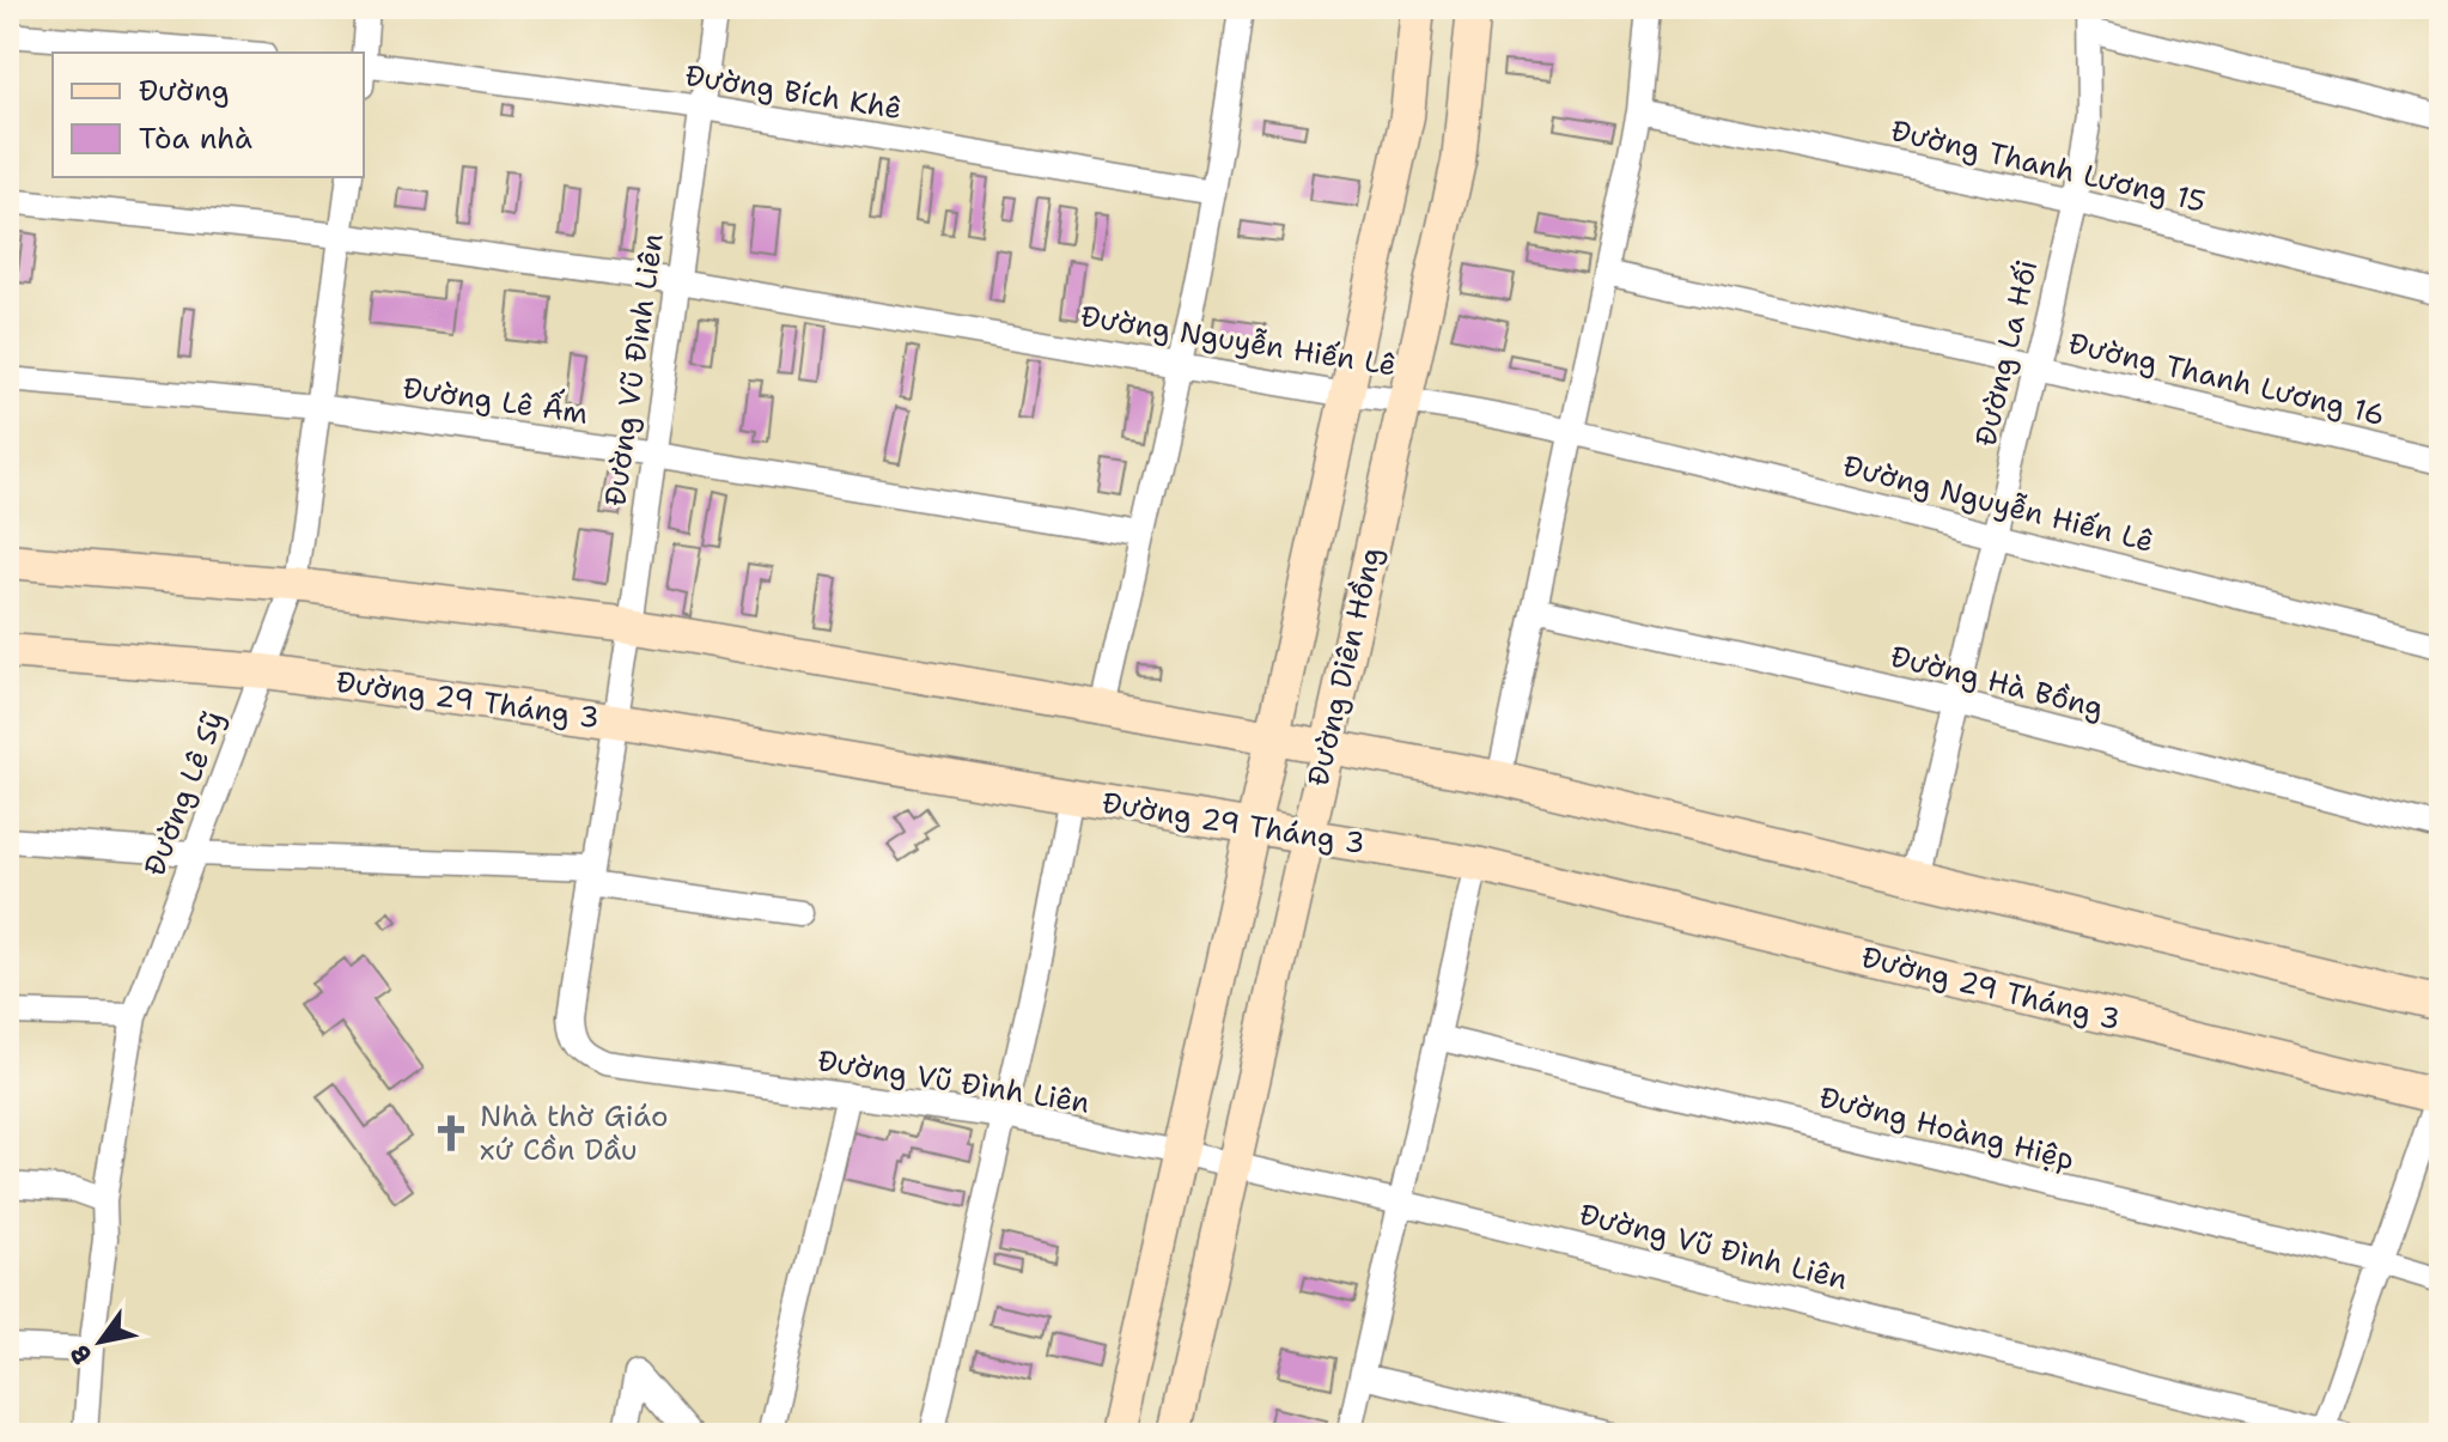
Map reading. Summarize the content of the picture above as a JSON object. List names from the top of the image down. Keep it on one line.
{"streets":{"street":["Đường Bích Khê","Đường Thanh Lương 15","Đường Nguyễn Hiến Lê","Đường La Hối","Đường Vũ Đình Liên","Đường Thanh Lương 16","Đường Lê Ấm","Đường Diên Hồng","Đường Hà Bồng","Đường 29 Tháng 3","Đường Lê Sỹ","Đường Hoàng Hiệp"]},"crossings":[["Đường Bích Khê","Đường Vũ Đình Liên"],["Đường Thanh Lương 15","Đường La Hối"],["Đường Nguyễn Hiến Lê","Đường La Hối"],["Đường Nguyễn Hiến Lê","Đường Vũ Đình Liên"],["Đường Nguyễn Hiến Lê","Đường Diên Hồng"],["Đường Nguyễn Hiến Lê","Đường Lê Sỹ"],["Đường La Hối","Đường Thanh Lương 16"],["Đường La Hối","Đường Hà Bồng"],["Đường Vũ Đình Liên","Đường Lê Ấm"],["Đường Vũ Đình Liên","Đường Diên Hồng"],["Đường Vũ Đình Liên","Đường 29 Tháng 3"],["Đường Lê Ấm","Đường Lê Sỹ"],["Đường Diên Hồng","Đường 29 Tháng 3"],["Đường 29 Tháng 3","Đường Lê Sỹ"]],"places":{"church":["Nhà thờ Giáo xứ Cồn Dầu"]},"legend":["Đường","Tòa nhà"],"north":"bottom left"}
